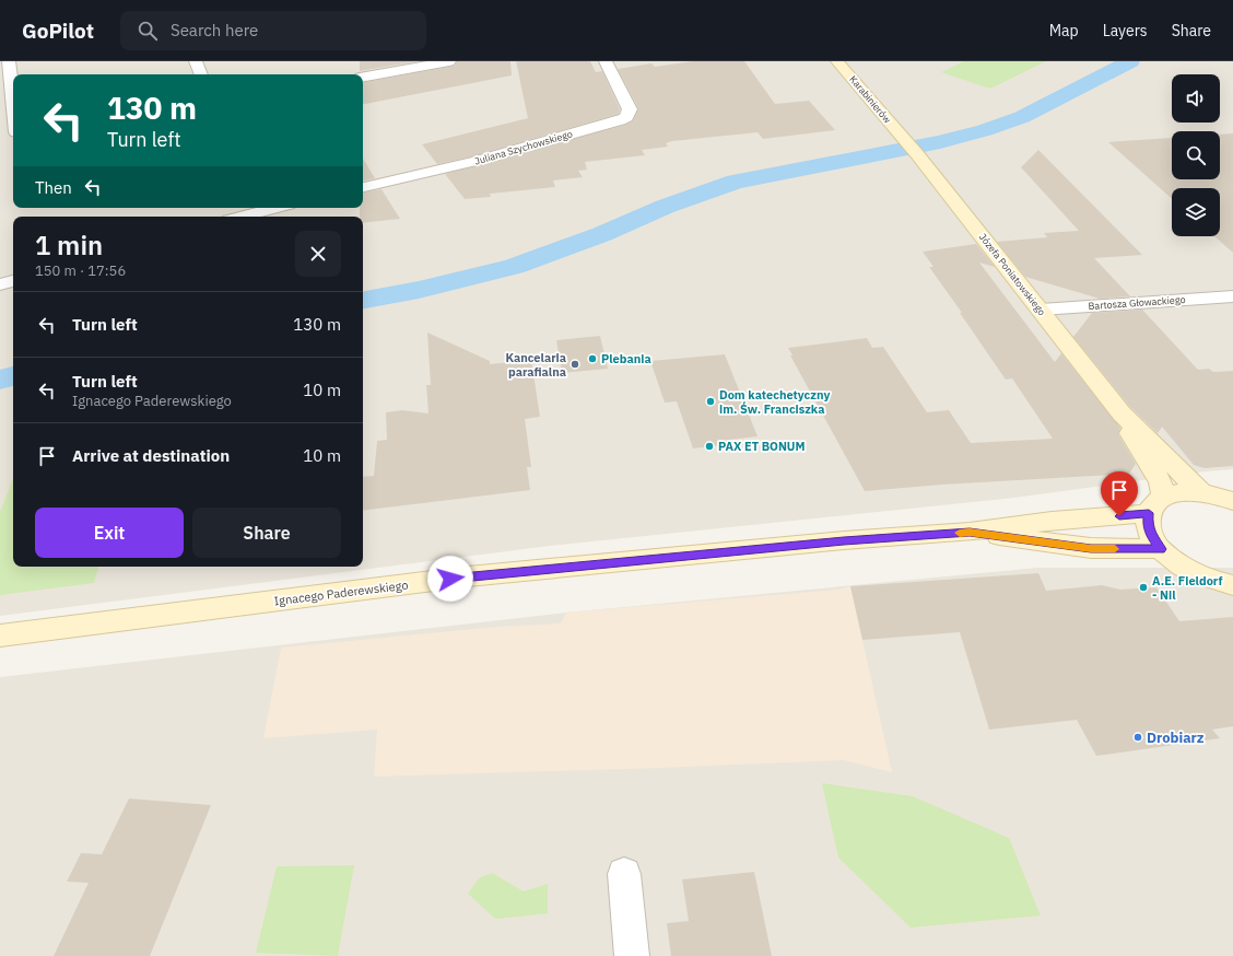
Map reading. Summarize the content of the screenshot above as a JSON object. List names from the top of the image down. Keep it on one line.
{"streets":{"main road":["Karabinierów","Józefa Poniatowskiego","Ignacego Paderewskiego"],"street":["Juliana Szychowskiego","Bartosza Głowackiego"]},"crossings":[["Karabinierów","Józefa Poniatowskiego"],["Józefa Poniatowskiego","Bartosza Głowackiego"],["Józefa Poniatowskiego","Ignacego Paderewskiego"]],"places":["Plebania","Kancelaria parafialna","Dom katechetyczny im. Św. Franciszka","PAX ET BONUM","A.E. Fieldorf - Nil","Drobiarz"],"page":{"header":"GoPilot","search":"Search here","nav":["Map","Layers","Share"],"turn":["130 m","Turn left"],"then":"Then","heading":["1 min","150 m · 17:56"],"list":[{"name":"Turn left","value":"130 m"},{"name":"Turn left","note":"Ignacego Paderewskiego","value":"10 m"},{"name":"Arrive at destination","value":"10 m"}],"buttons":["Exit","Share"]}}
